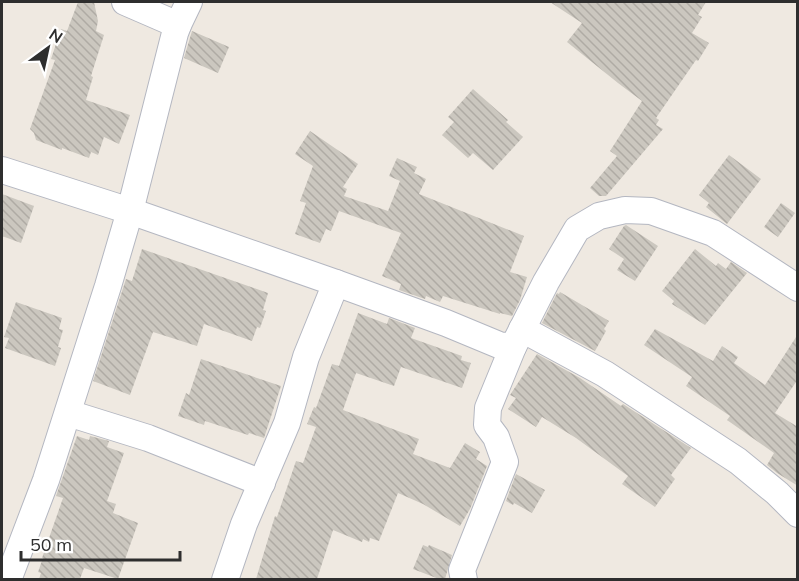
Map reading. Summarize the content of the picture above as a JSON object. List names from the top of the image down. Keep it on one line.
{"scale_bar":"50 m","north":"top right"}
